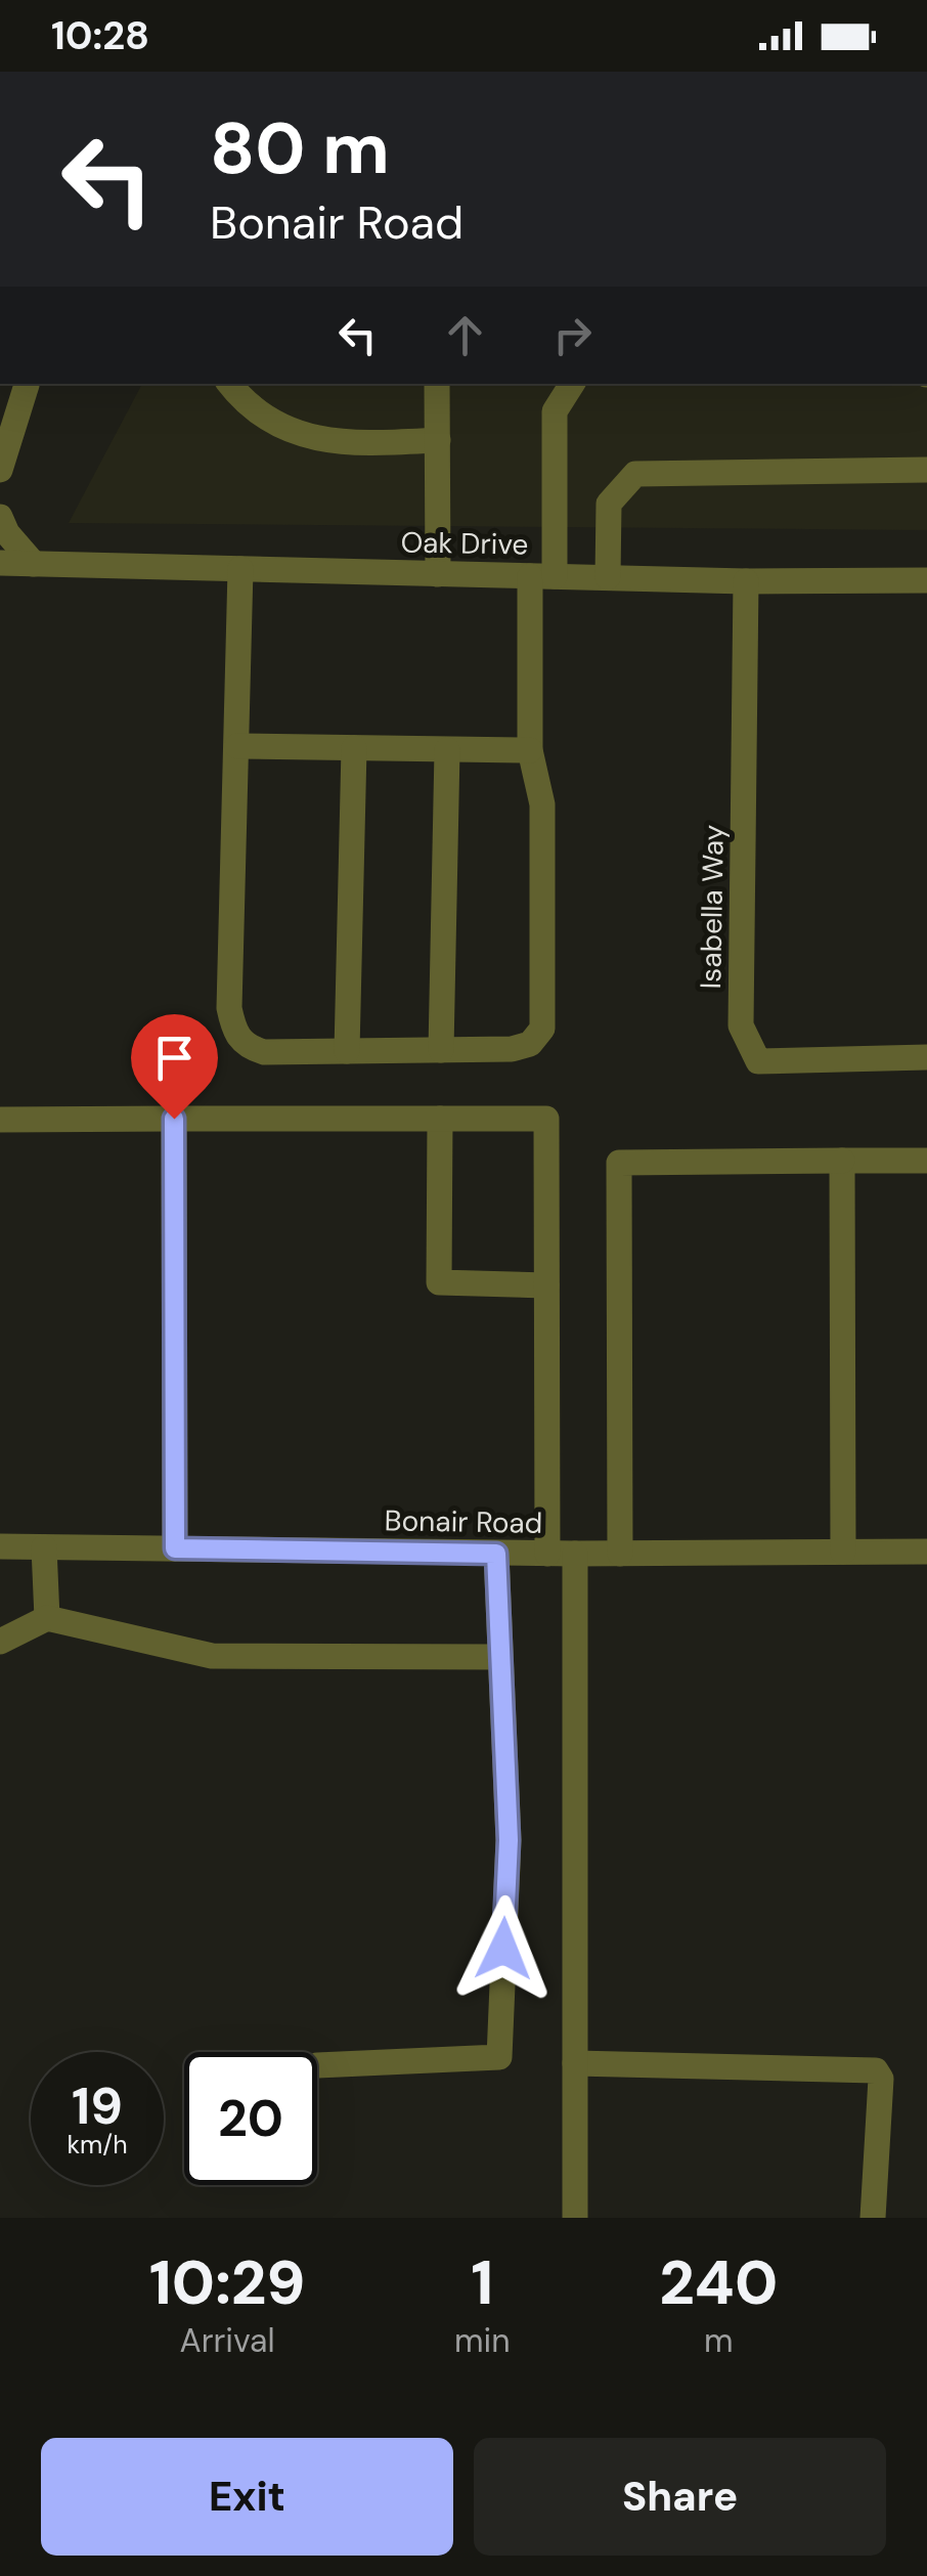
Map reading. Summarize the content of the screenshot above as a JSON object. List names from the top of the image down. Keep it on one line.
{"streets":{"street":["Oak Drive","Isabella Way","Bonair Road"]},"crossings":[["Oak Drive","Isabella Way"]],"page":{"status":"10:28","turn":["80 m","Bonair Road"],"speed":"19 km/h","limit":"20","eta":["10:29","Arrival","1","min","240","m"],"buttons":["Exit","Share"]}}
